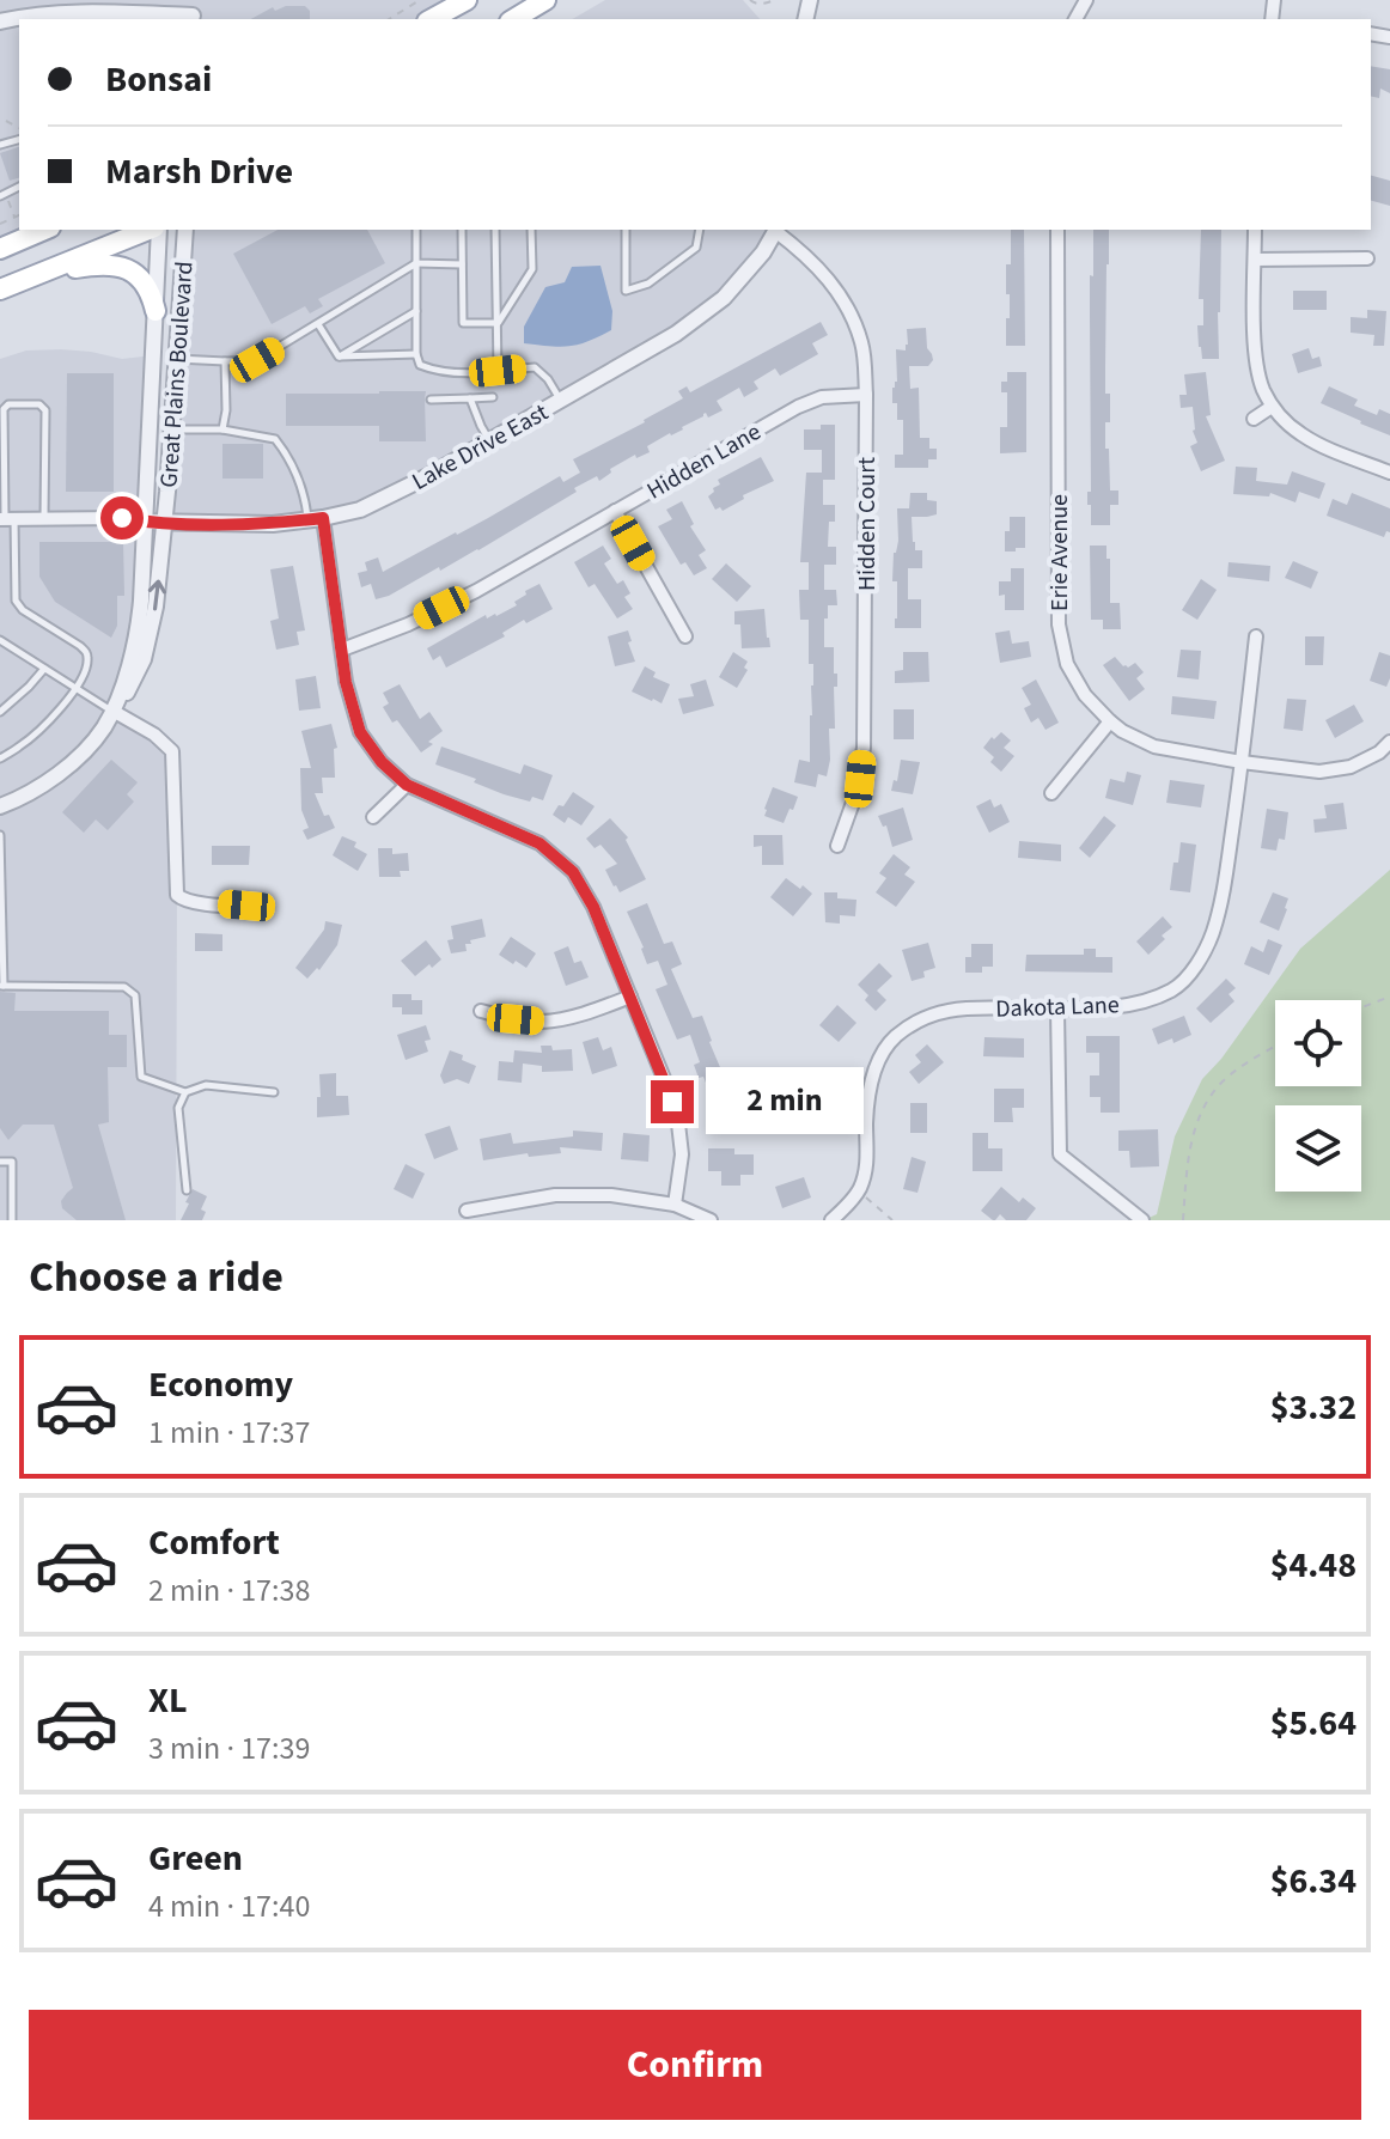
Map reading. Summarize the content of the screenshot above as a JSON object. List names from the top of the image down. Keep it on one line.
{"streets":{"street":["Great Plains Boulevard","Lake Drive East","Hidden Lane","Hidden Court","Erie Avenue","Dakota Lane"]},"crossings":[["Great Plains Boulevard","Lake Drive East"],["Hidden Lane","Hidden Court"],["Erie Avenue","Dakota Lane"]],"page":{"banner":["Bonsai","Marsh Drive"],"bubble":"2 min","heading":"Choose a ride","list":[{"name":"Economy","note":"1 min · 17:37","value":"$3.32"},{"name":"Comfort","note":"2 min · 17:38","value":"$4.48"},{"name":"XL","note":"3 min · 17:39","value":"$5.64"},{"name":"Green","note":"4 min · 17:40","value":"$6.34"}],"buttons":"Confirm"}}
